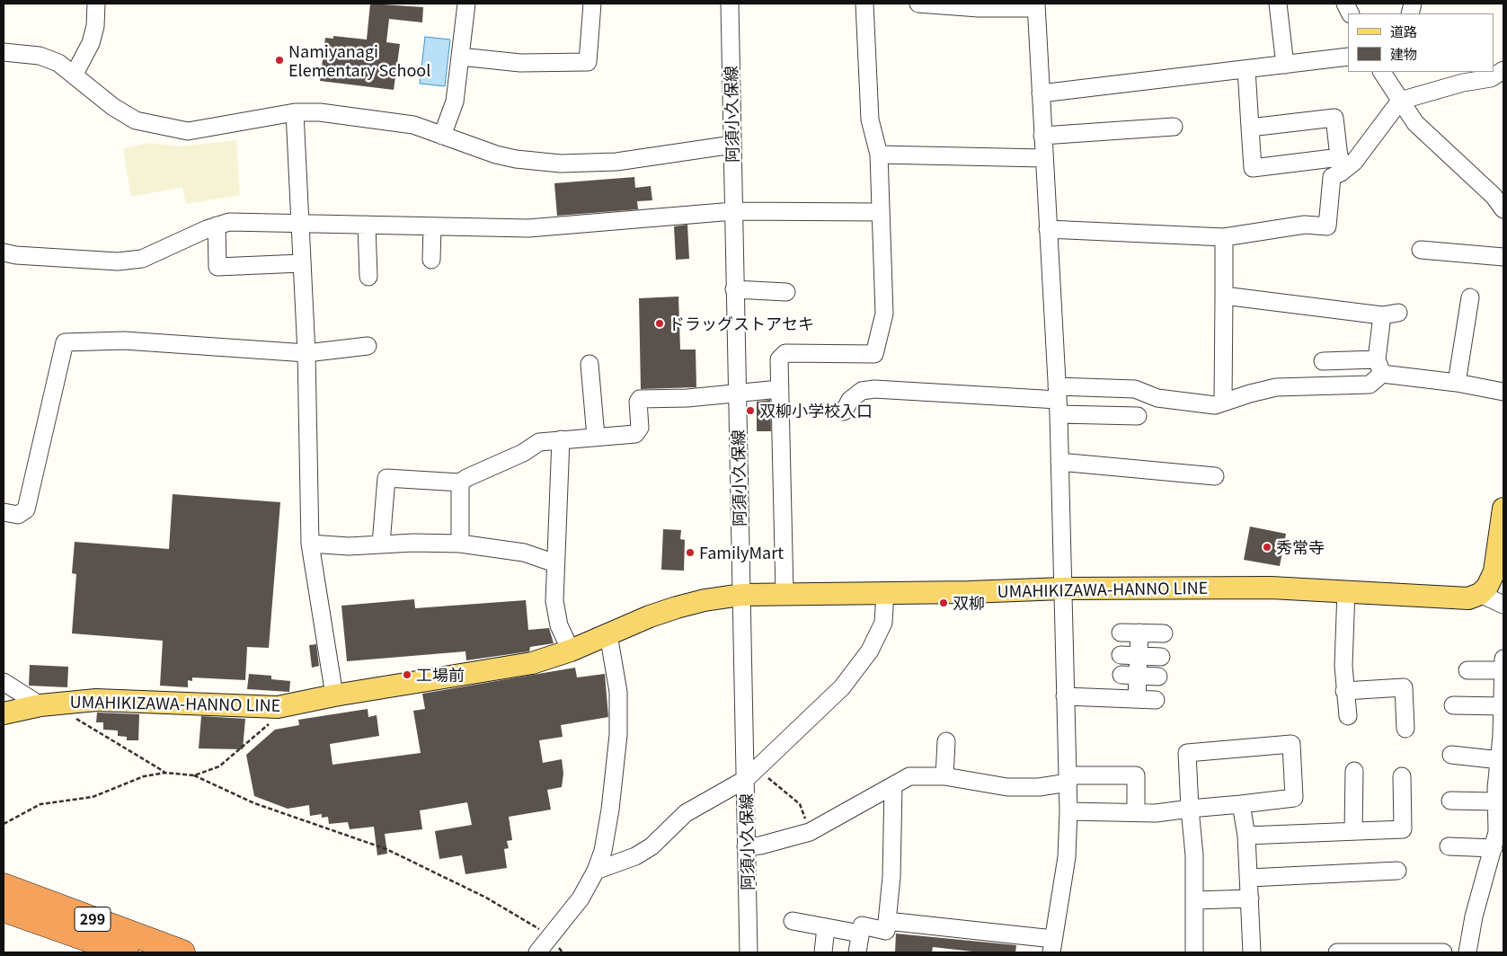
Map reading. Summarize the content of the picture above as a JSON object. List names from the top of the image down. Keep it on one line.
{"streets":{"highway":["299"],"main road":["UMAHIKIZAWA-HANNO LINE"],"street":["阿須小久保線"]},"crossings":[["阿須小久保線","UMAHIKIZAWA-HANNO LINE"]],"places":["Namiyanagi Elementary School","ドラッグストアセキ","双柳小学校入口","秀常寺","FamilyMart","双柳","工場前"],"legend":["道路","建物"]}
